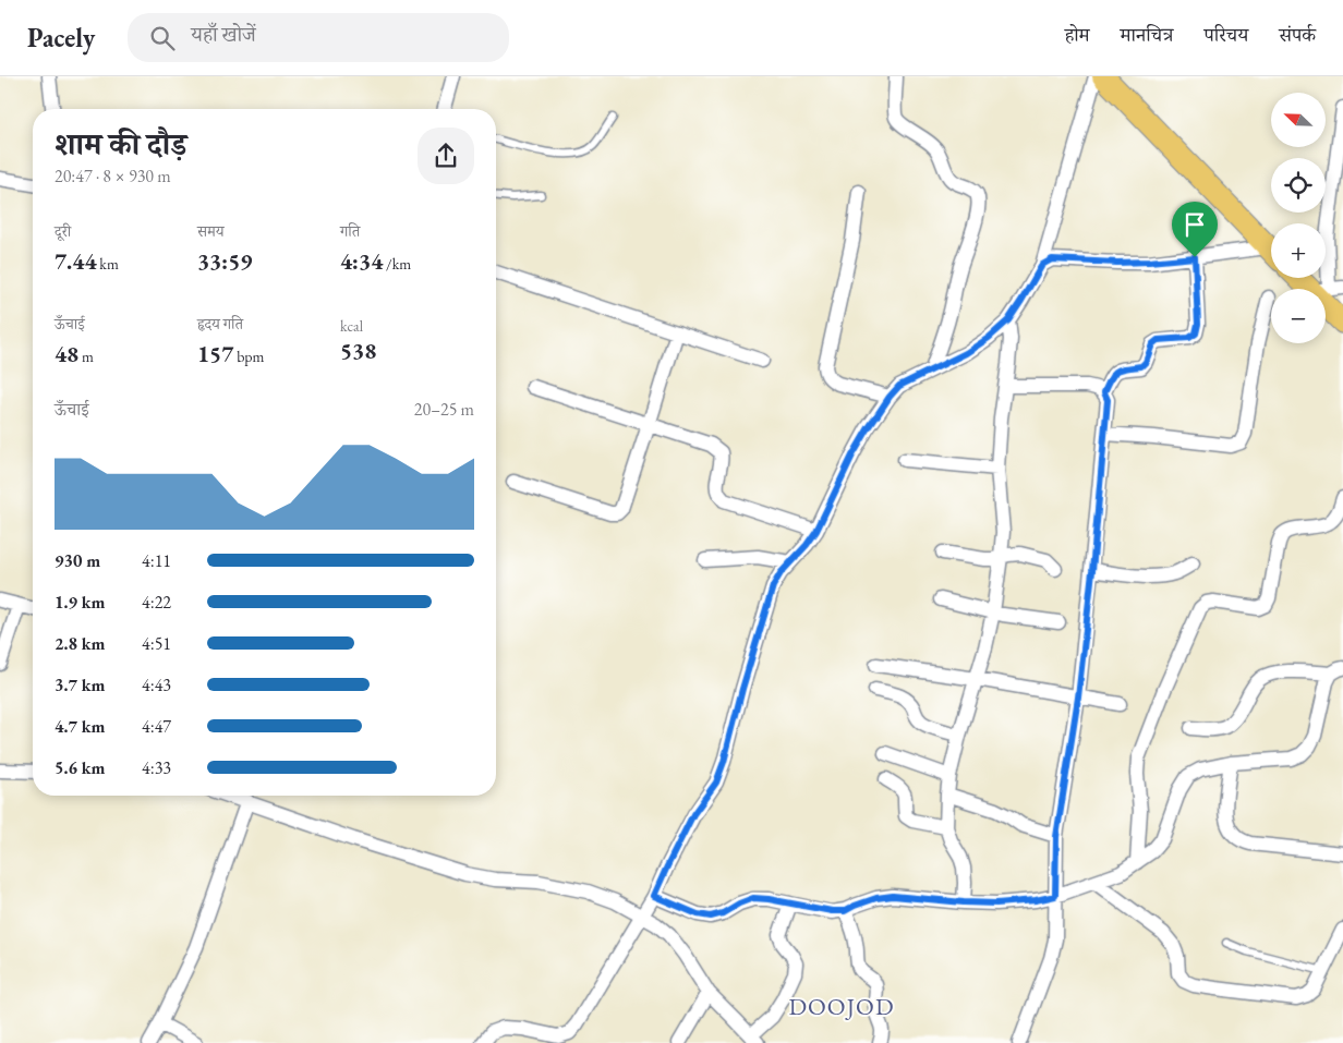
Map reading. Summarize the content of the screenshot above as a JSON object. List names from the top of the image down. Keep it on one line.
{"districts":["DOOJOD"],"north":"top left","page":{"header":"Pacely","search":"यहाँ खोजें","nav":["होम","मानचित्र","परिचय","संपर्क"],"map_buttons":["+","−"],"heading":["शाम की दौड़","20:47 · 8 × 930 m"],"stats":[["दूरी","7.44 km"],["समय","33:59"],["गति","4:34 /km"],["ऊँचाई","48 m"],["हृदय गति","157 bpm"],["kcal","538"]],"chart":["ऊँचाई","20–25 m"],"list":[{"name":"930 m","note":"4:11"},{"name":"1.9 km","note":"4:22"},{"name":"2.8 km","note":"4:51"},{"name":"3.7 km","note":"4:43"},{"name":"4.7 km","note":"4:47"},{"name":"5.6 km","note":"4:33"}]}}
